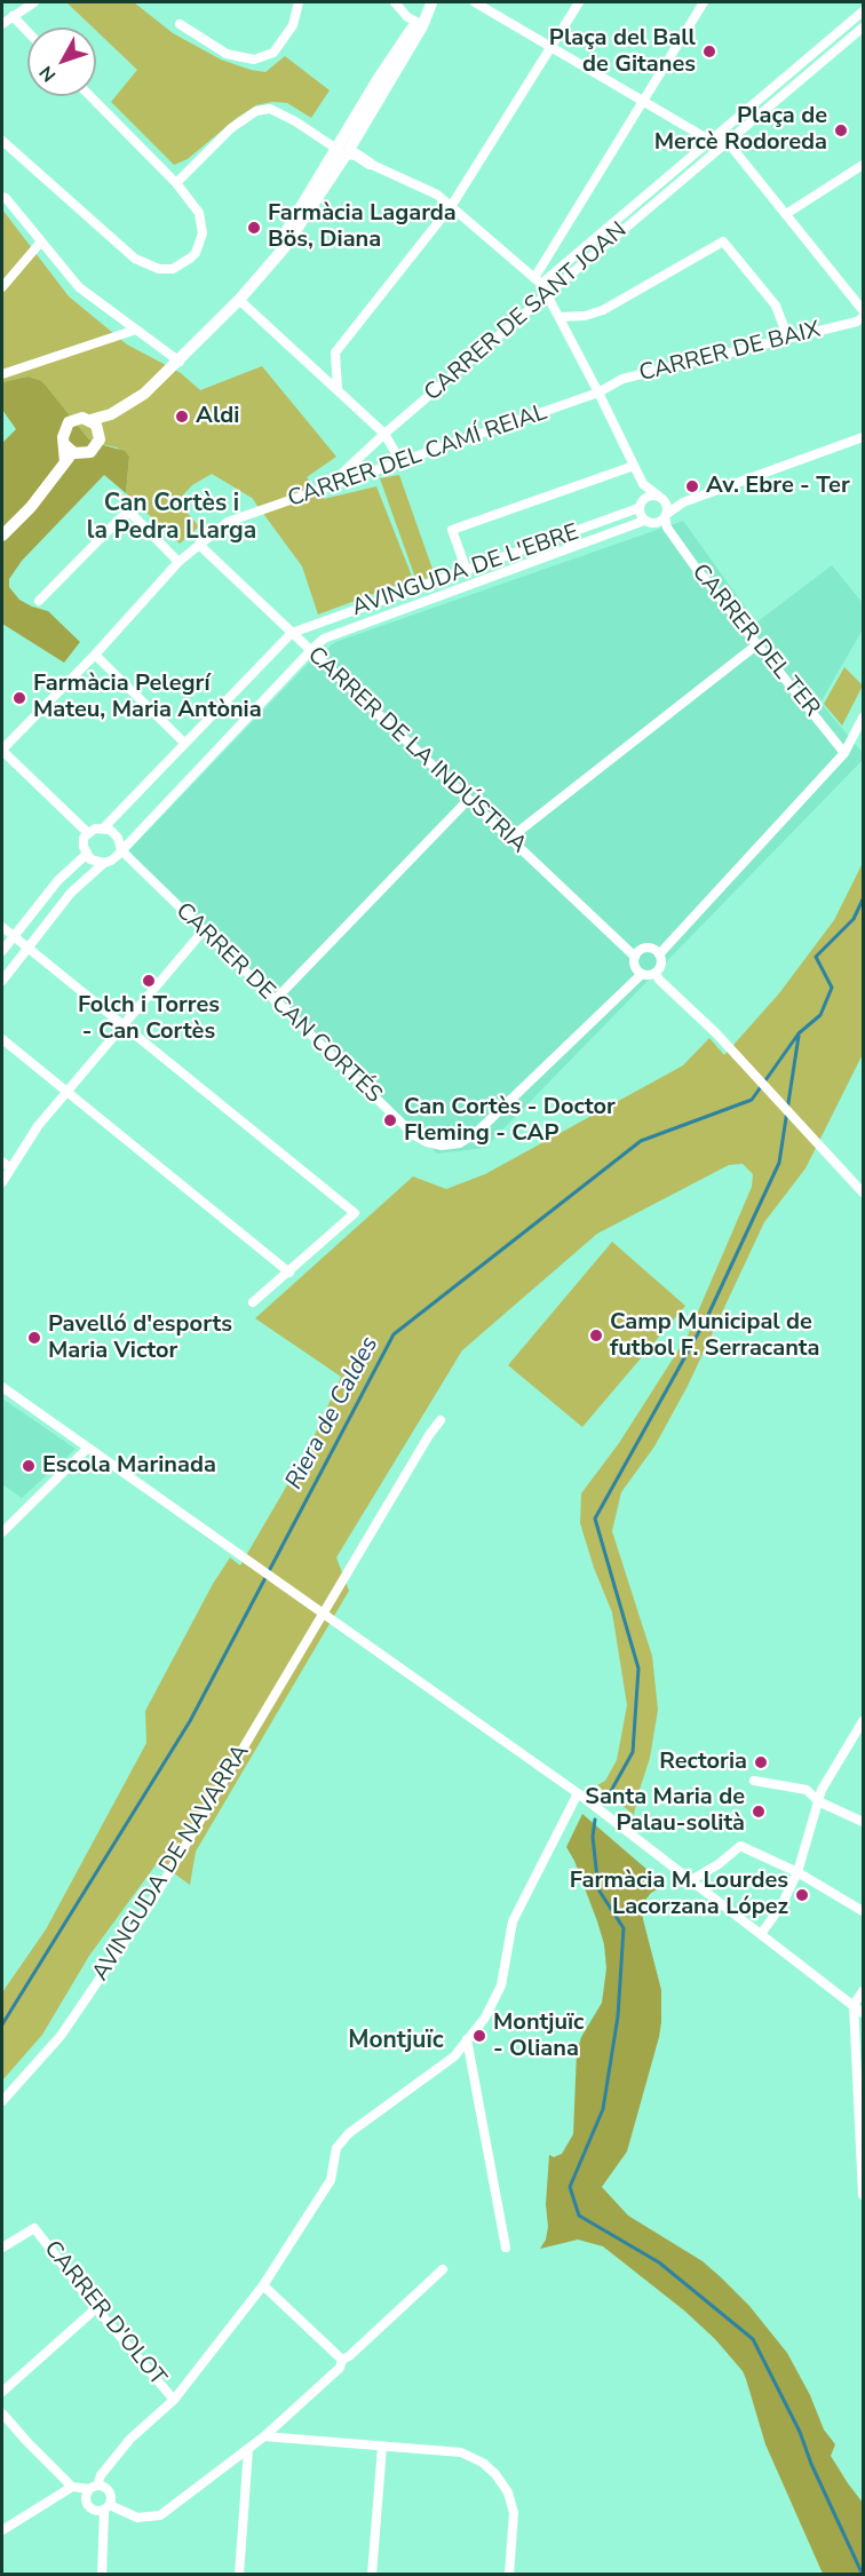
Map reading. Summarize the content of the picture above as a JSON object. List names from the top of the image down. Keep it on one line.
{"streets":{"street":["CARRER DE SANT JOAN","CARRER DE BAIX","CARRER DEL CAMÍ REIAL","AVINGUDA DE L'EBRE","CARRER DEL TER","CARRER DE LA INDÚSTRIA","CARRER DE CAN CORTÉS","AVINGUDA DE NAVARRA","CARRER D'OLOT"]},"crossings":[["CARRER DE SANT JOAN","CARRER DEL CAMÍ REIAL"],["CARRER DE BAIX","CARRER DEL CAMÍ REIAL"],["CARRER DEL CAMÍ REIAL","CARRER DE LA INDÚSTRIA"],["AVINGUDA DE L'EBRE","CARRER DEL TER"],["AVINGUDA DE L'EBRE","CARRER DE LA INDÚSTRIA"],["AVINGUDA DE L'EBRE","CARRER DE CAN CORTÉS"],["CARRER DE LA INDÚSTRIA","CARRER DE CAN CORTÉS"]],"districts":["Can Cortès i la Pedra Llarga","Montjuïc"],"water":["Riera de Caldes"],"places":["Plaça del Ball de Gitanes","Plaça de Mercè Rodoreda","Farmàcia Lagarda Bös, Diana","Aldi","Av. Ebre - Ter","Farmàcia Pelegrí Mateu, Maria Antònia","Folch i Torres - Can Cortès","Can Cortès - Doctor Fleming - CAP","Camp Municipal de futbol F. Serracanta","Pavelló d'esports Maria Victor","Escola Marinada","Rectoria","Santa Maria de Palau-solità","Farmàcia M. Lourdes Lacorzana López","Montjuïc - Oliana"],"north":"bottom left"}
